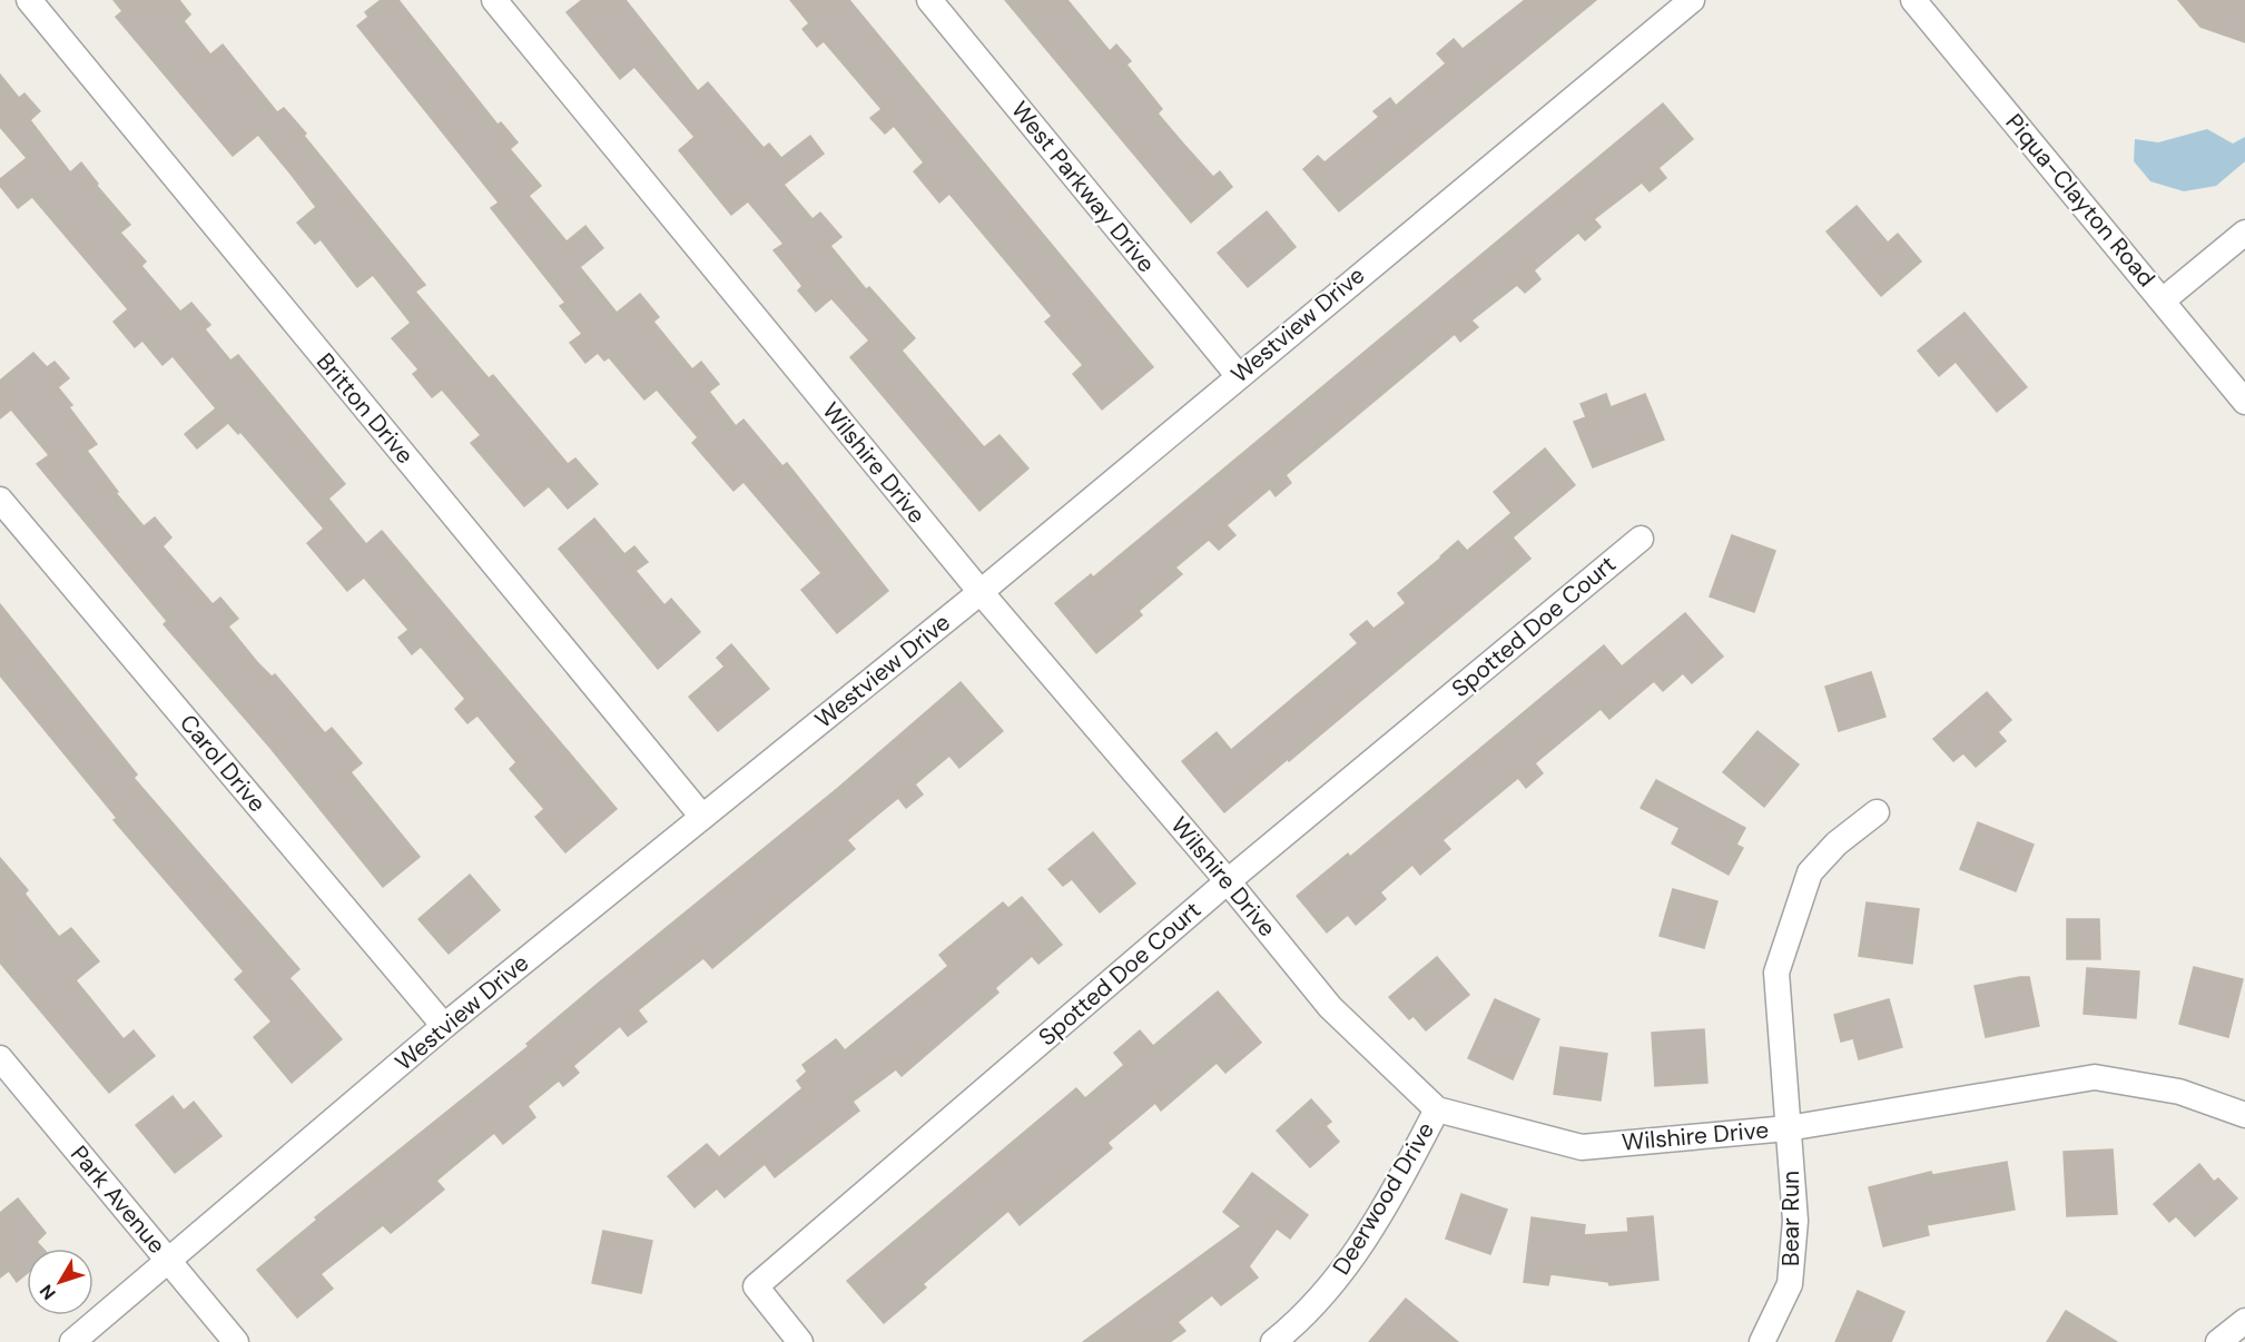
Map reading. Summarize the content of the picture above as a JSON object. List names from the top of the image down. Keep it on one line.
{"streets":{"street":["West Parkway Drive","Piqua-Clayton Road","Westview Drive","Britton Drive","Wilshire Drive","Spotted Doe Court","Carol Drive","Deerwood Drive","Park Avenue","Bear Run"]},"crossings":[["West Parkway Drive","Westview Drive"],["Westview Drive","Britton Drive"],["Westview Drive","Wilshire Drive"],["Westview Drive","Carol Drive"],["Westview Drive","Park Avenue"],["Wilshire Drive","Spotted Doe Court"],["Wilshire Drive","Deerwood Drive"],["Wilshire Drive","Bear Run"]],"north":"bottom left"}
